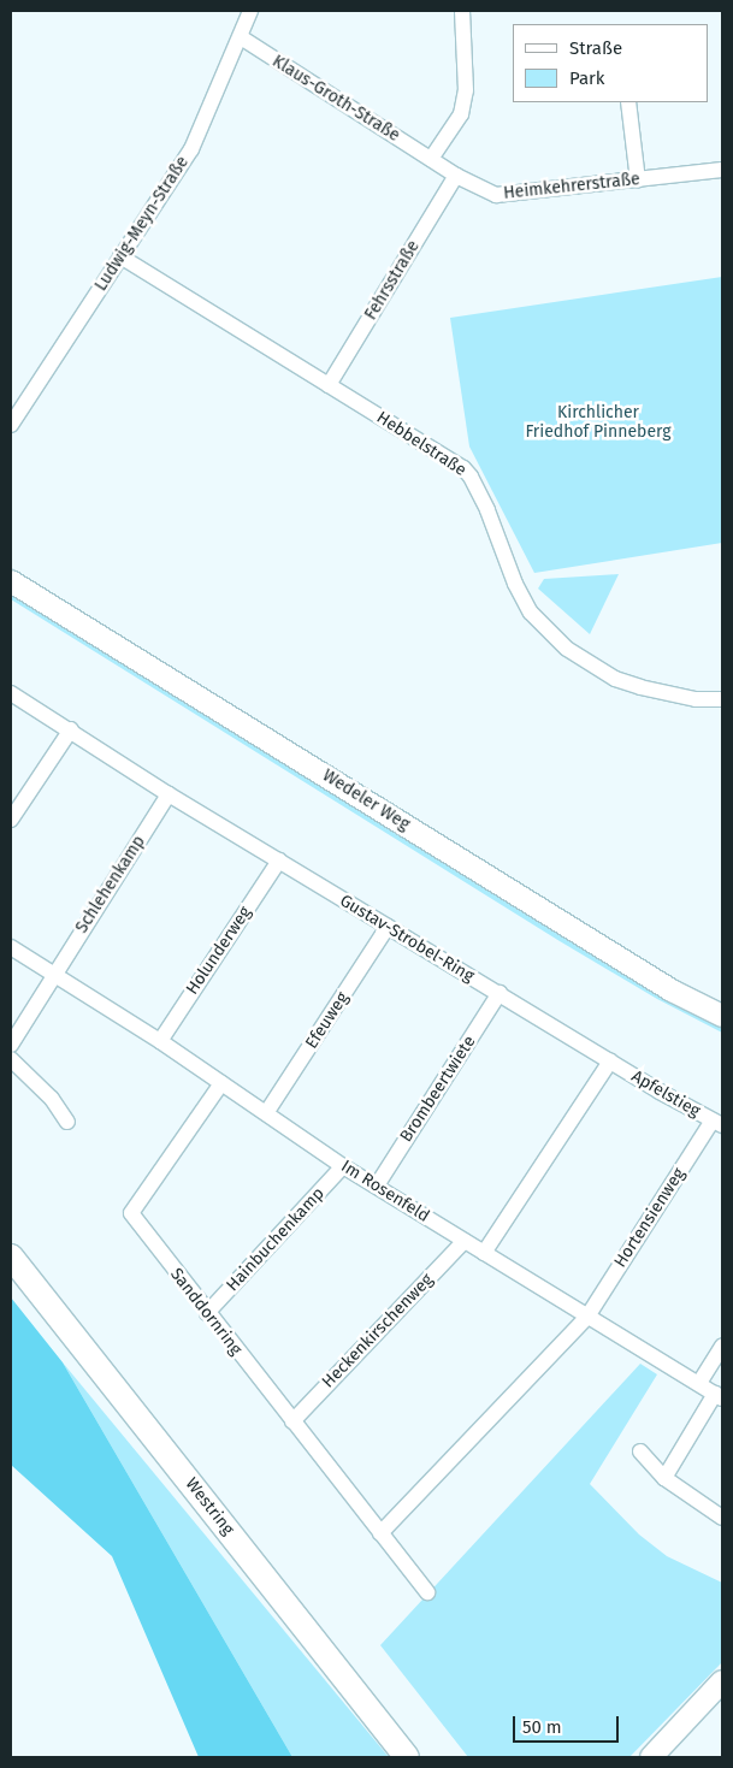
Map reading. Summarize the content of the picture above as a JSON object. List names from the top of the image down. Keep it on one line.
{"streets":{"main road":["Wedeler Weg","Westring"],"street":["Klaus-Groth-Straße","Heimkehrerstraße","Ludwig-Meyn-Straße","Fehrsstraße","Hebbelstraße","Schlehenkamp","Gustav-Strobel-Ring","Holunderweg","Efeuweg","Brombeertwiete","Apfelstieg","Im Rosenfeld","Hortensienweg","Hainbuchenkamp","Sanddornring","Heckenkirschenweg"]},"crossings":[["Klaus-Groth-Straße","Heimkehrerstraße"],["Klaus-Groth-Straße","Ludwig-Meyn-Straße"],["Heimkehrerstraße","Fehrsstraße"],["Ludwig-Meyn-Straße","Hebbelstraße"],["Fehrsstraße","Hebbelstraße"],["Schlehenkamp","Gustav-Strobel-Ring"],["Schlehenkamp","Im Rosenfeld"],["Gustav-Strobel-Ring","Holunderweg"],["Gustav-Strobel-Ring","Efeuweg"],["Gustav-Strobel-Ring","Brombeertwiete"],["Gustav-Strobel-Ring","Apfelstieg"],["Holunderweg","Im Rosenfeld"],["Efeuweg","Im Rosenfeld"],["Brombeertwiete","Im Rosenfeld"],["Apfelstieg","Hortensienweg"],["Im Rosenfeld","Hortensienweg"],["Im Rosenfeld","Hainbuchenkamp"],["Im Rosenfeld","Sanddornring"],["Im Rosenfeld","Heckenkirschenweg"],["Hainbuchenkamp","Sanddornring"],["Sanddornring","Heckenkirschenweg"]],"parks":["Kirchlicher Friedhof Pinneberg"],"legend":["Straße","Park"],"scale_bar":"50 m"}
